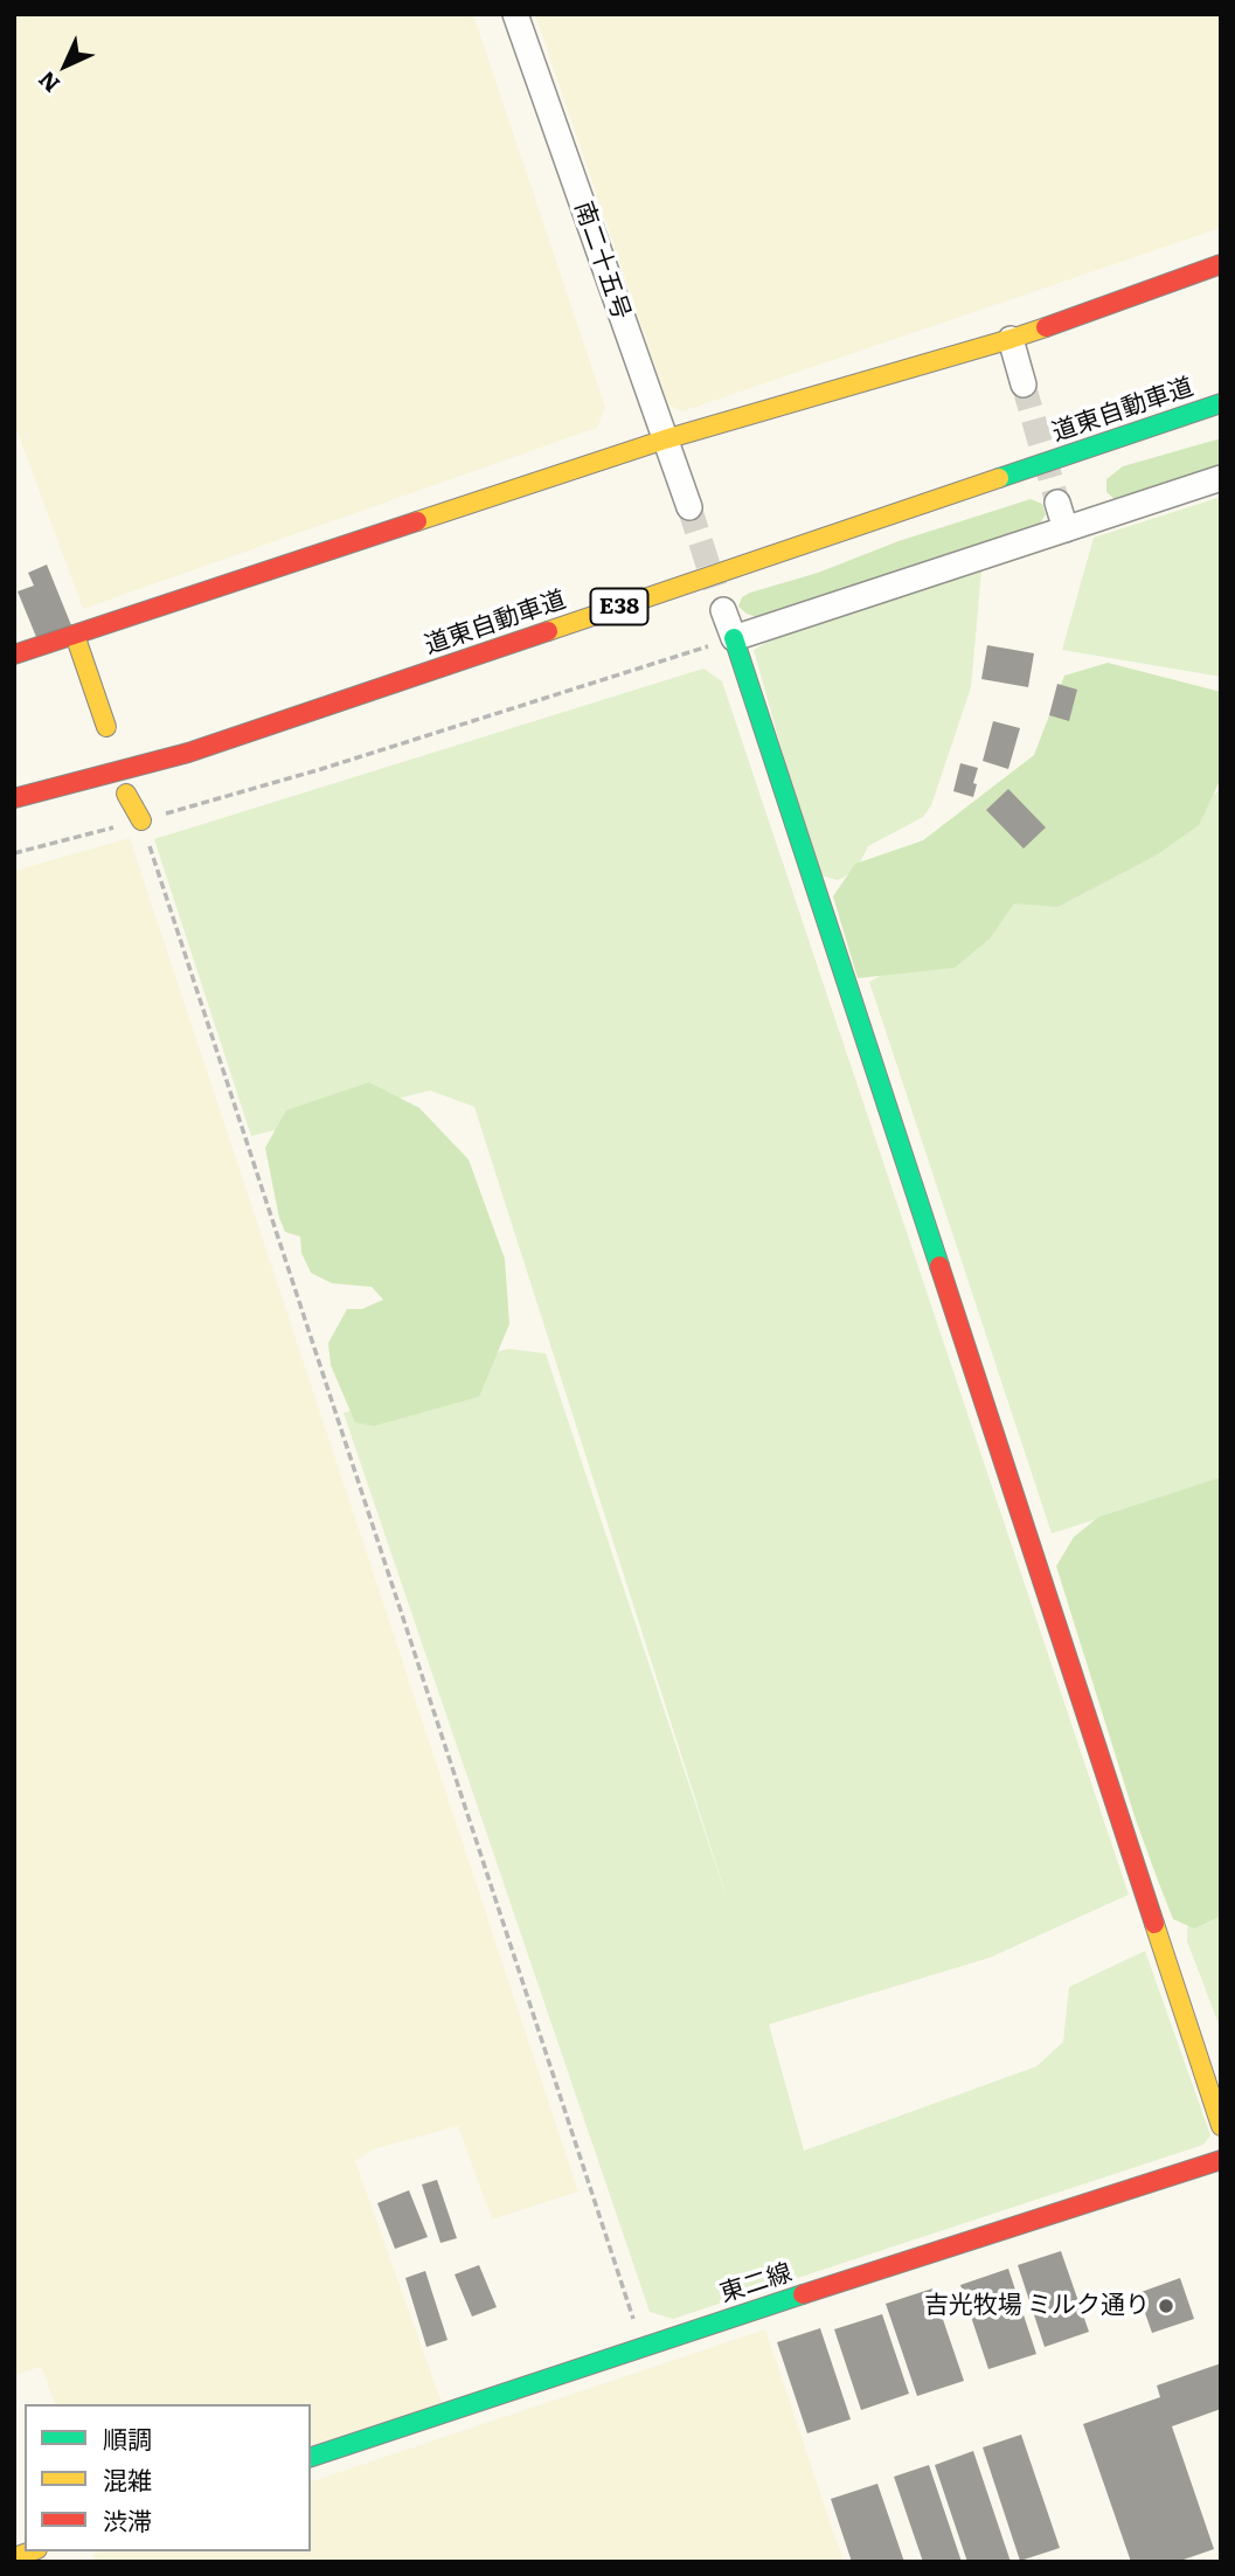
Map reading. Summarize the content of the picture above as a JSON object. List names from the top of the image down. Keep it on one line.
{"streets":{"main road":["道東自動車道","E38","東二線"],"street":["南二十五号"]},"places":["吉光牧場 ミルク通り"],"legend":["順調","混雑","渋滞"],"north":"bottom left"}
